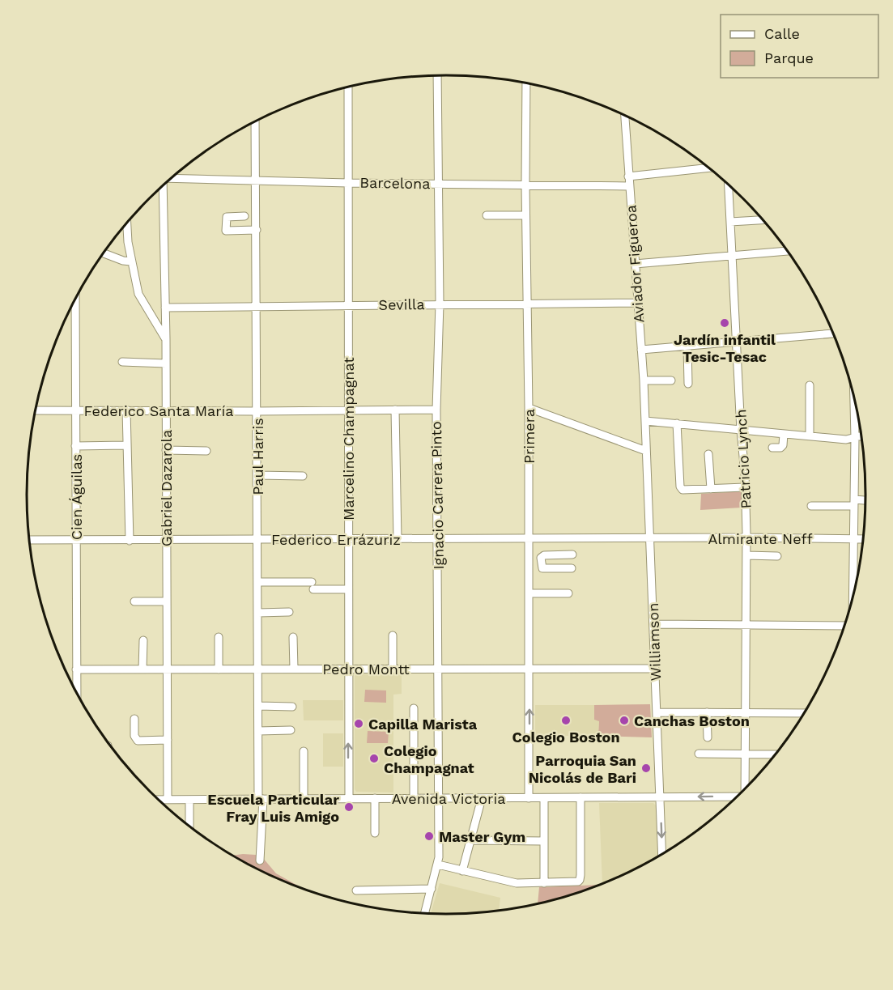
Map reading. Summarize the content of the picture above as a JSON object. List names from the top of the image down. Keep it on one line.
{"streets":{"street":["Barcelona","Aviador Figueroa","Sevilla","Federico Santa María","Primera","Marcelino Champagnat","Paul Harris","Patricio Lynch","Gabriel Dazarola","Ignacio Carrera Pinto","Cien Águilas","Almirante Neff","Federico Errázuriz","Williamson","Pedro Montt","Avenida Victoria"]},"crossings":[["Barcelona","Aviador Figueroa"],["Barcelona","Primera"],["Barcelona","Marcelino Champagnat"],["Barcelona","Paul Harris"],["Barcelona","Ignacio Carrera Pinto"],["Aviador Figueroa","Sevilla"],["Aviador Figueroa","Williamson"],["Sevilla","Primera"],["Sevilla","Marcelino Champagnat"],["Sevilla","Paul Harris"],["Sevilla","Gabriel Dazarola"],["Sevilla","Ignacio Carrera Pinto"],["Federico Santa María","Marcelino Champagnat"],["Federico Santa María","Paul Harris"],["Federico Santa María","Gabriel Dazarola"],["Federico Santa María","Ignacio Carrera Pinto"],["Federico Santa María","Cien Águilas"],["Primera","Federico Errázuriz"],["Primera","Pedro Montt"],["Primera","Avenida Victoria"],["Marcelino Champagnat","Federico Errázuriz"],["Marcelino Champagnat","Pedro Montt"],["Marcelino Champagnat","Avenida Victoria"],["Paul Harris","Federico Errázuriz"],["Paul Harris","Pedro Montt"],["Paul Harris","Avenida Victoria"],["Patricio Lynch","Almirante Neff"],["Gabriel Dazarola","Federico Errázuriz"],["Gabriel Dazarola","Pedro Montt"],["Gabriel Dazarola","Avenida Victoria"],["Ignacio Carrera Pinto","Federico Errázuriz"],["Ignacio Carrera Pinto","Pedro Montt"],["Ignacio Carrera Pinto","Avenida Victoria"],["Cien Águilas","Federico Errázuriz"],["Cien Águilas","Pedro Montt"],["Almirante Neff","Federico Errázuriz"],["Almirante Neff","Williamson"],["Federico Errázuriz","Williamson"],["Williamson","Pedro Montt"],["Williamson","Avenida Victoria"]],"places":["Jardín infantil Tesic-Tesac","Colegio Boston","Canchas Boston","Capilla Marista","Colegio Champagnat","Parroquia San Nicolás de Bari","Escuela Particular Fray Luis Amigo","Master Gym"],"legend":["Calle","Parque"]}
